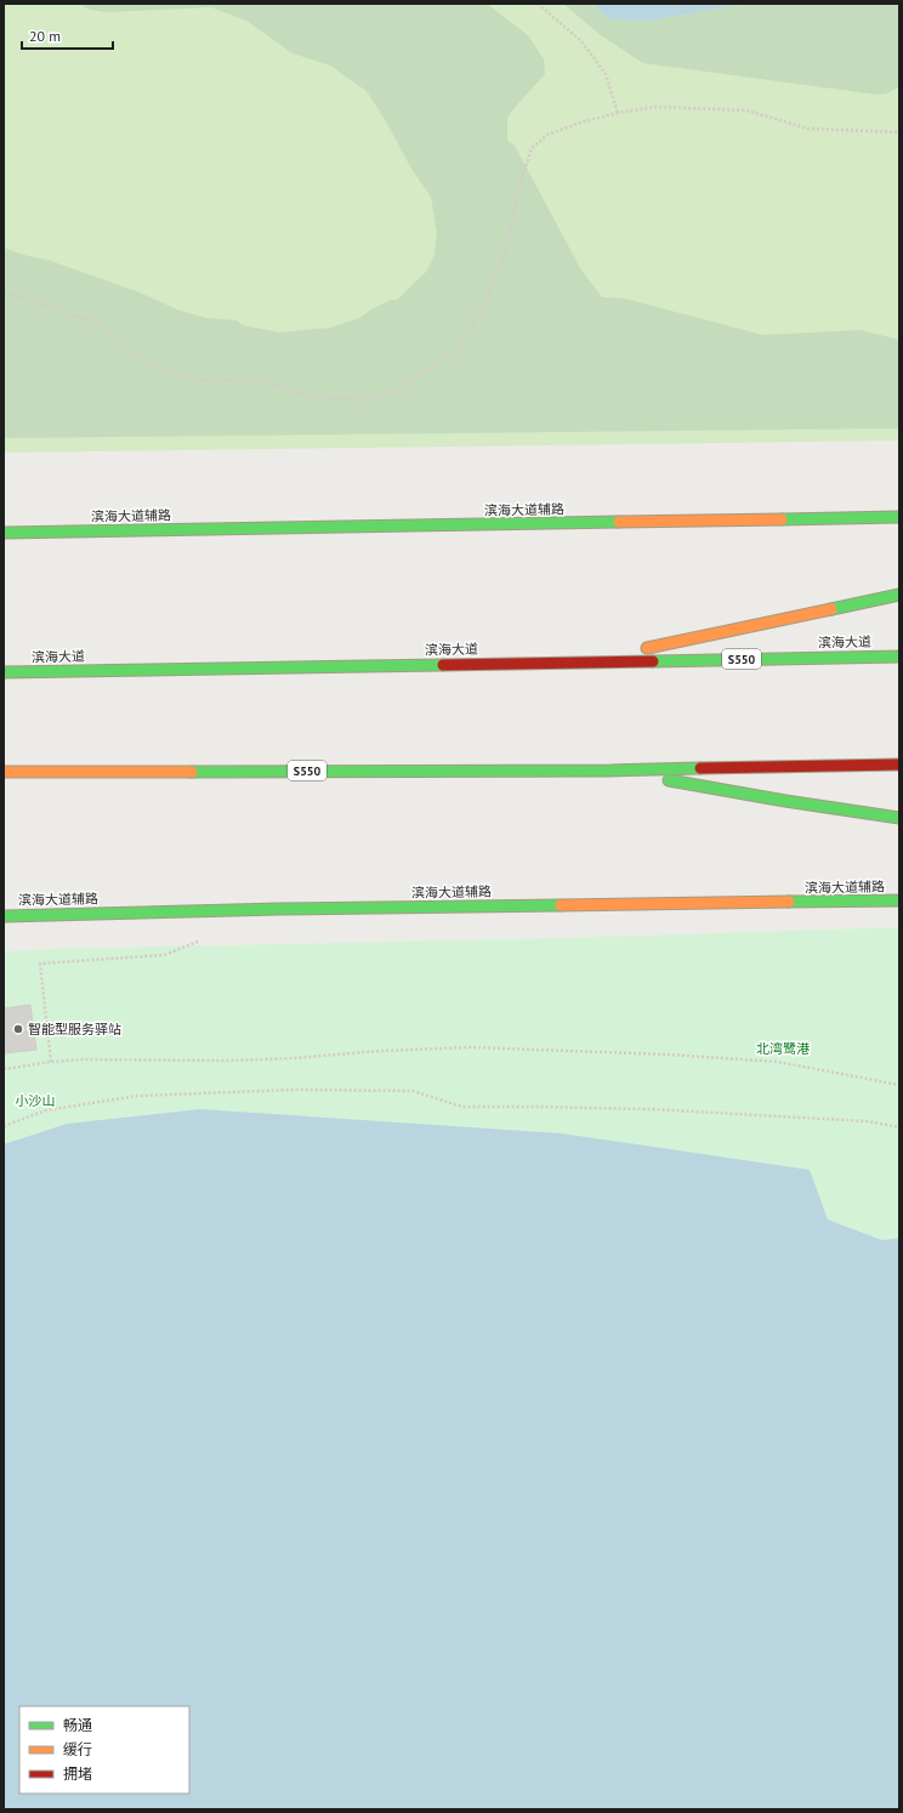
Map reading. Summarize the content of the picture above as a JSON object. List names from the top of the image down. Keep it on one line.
{"streets":{"main road":["滨海大道辅路","滨海大道","S550"]},"parks":["北湾鹭港","小沙山"],"places":["智能型服务驿站"],"legend":["畅通","缓行","拥堵"],"scale_bar":"20 m"}
